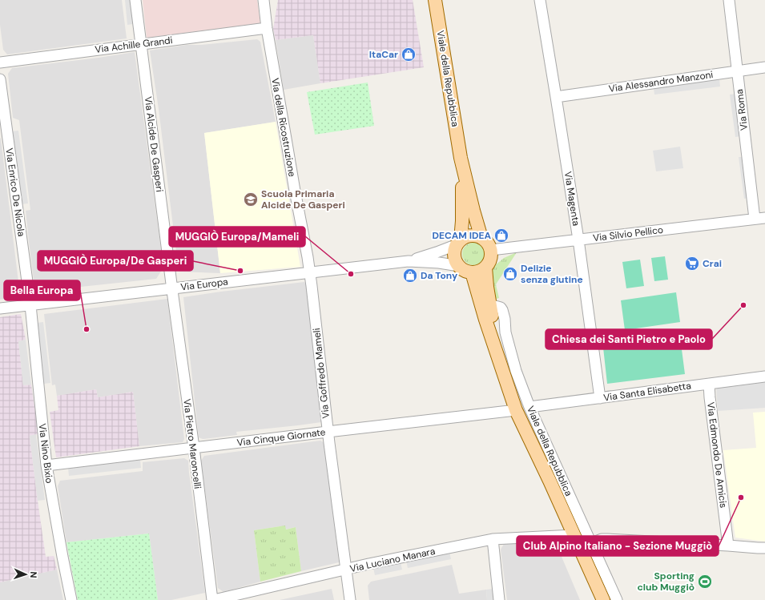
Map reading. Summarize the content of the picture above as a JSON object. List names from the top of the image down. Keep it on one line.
{"streets":{"main road":["Viale della Repubblica"],"street":["Via Achille Grandi","Via Alessandro Manzoni","Via Roma","Via della Ricostruzione","Via Alcide De Gasperi","Via Enrico De Nicola","Via Magenta","Via Silvio Pellico","Via Europa","Via Goffredo Mameli","Via Santa Elisabetta","Via Cinque Giornate","Via Pietro Maroncelli","Via Nino Bixio","Via Edmondo De Amicis","Via Luciano Manara"]},"crossings":[["Via Achille Grandi","Via della Ricostruzione"],["Via Achille Grandi","Via Alcide De Gasperi"],["Viale della Repubblica","Via Silvio Pellico"],["Viale della Repubblica","Via Europa"],["Viale della Repubblica","Via Santa Elisabetta"],["Viale della Repubblica","Via Cinque Giornate"],["Viale della Repubblica","Via Luciano Manara"],["Via Alessandro Manzoni","Via Roma"],["Via Alessandro Manzoni","Via Magenta"],["Via Roma","Via Silvio Pellico"],["Via della Ricostruzione","Via Europa"],["Via della Ricostruzione","Via Goffredo Mameli"],["Via Alcide De Gasperi","Via Europa"],["Via Alcide De Gasperi","Via Pietro Maroncelli"],["Via Enrico De Nicola","Via Europa"],["Via Enrico De Nicola","Via Nino Bixio"],["Via Magenta","Via Silvio Pellico"],["Via Magenta","Via Santa Elisabetta"],["Via Silvio Pellico","Via Europa"],["Via Europa","Via Goffredo Mameli"],["Via Europa","Via Pietro Maroncelli"],["Via Europa","Via Nino Bixio"],["Via Goffredo Mameli","Via Cinque Giornate"],["Via Goffredo Mameli","Via Luciano Manara"],["Via Santa Elisabetta","Via Edmondo De Amicis"],["Via Cinque Giornate","Via Pietro Maroncelli"],["Via Cinque Giornate","Via Nino Bixio"],["Via Pietro Maroncelli","Via Luciano Manara"]],"places":{"shop":["ItaCar","DECAM IDEA","Delizie senza glutine","Da Tony"],"school or university":["Scuola Primaria Alcide De Gasperi"],"supermarket":["Crai"],"other":["MUGGIÒ Europa/De Gasperi","MUGGIÒ Europa/Mameli","Chiesa dei Santi Pietro e Paolo","Bella Europa","Club Alpino Italiano - Sezione Muggiò"],"sports":["Sporting club Muggiò"]},"north":"right"}
